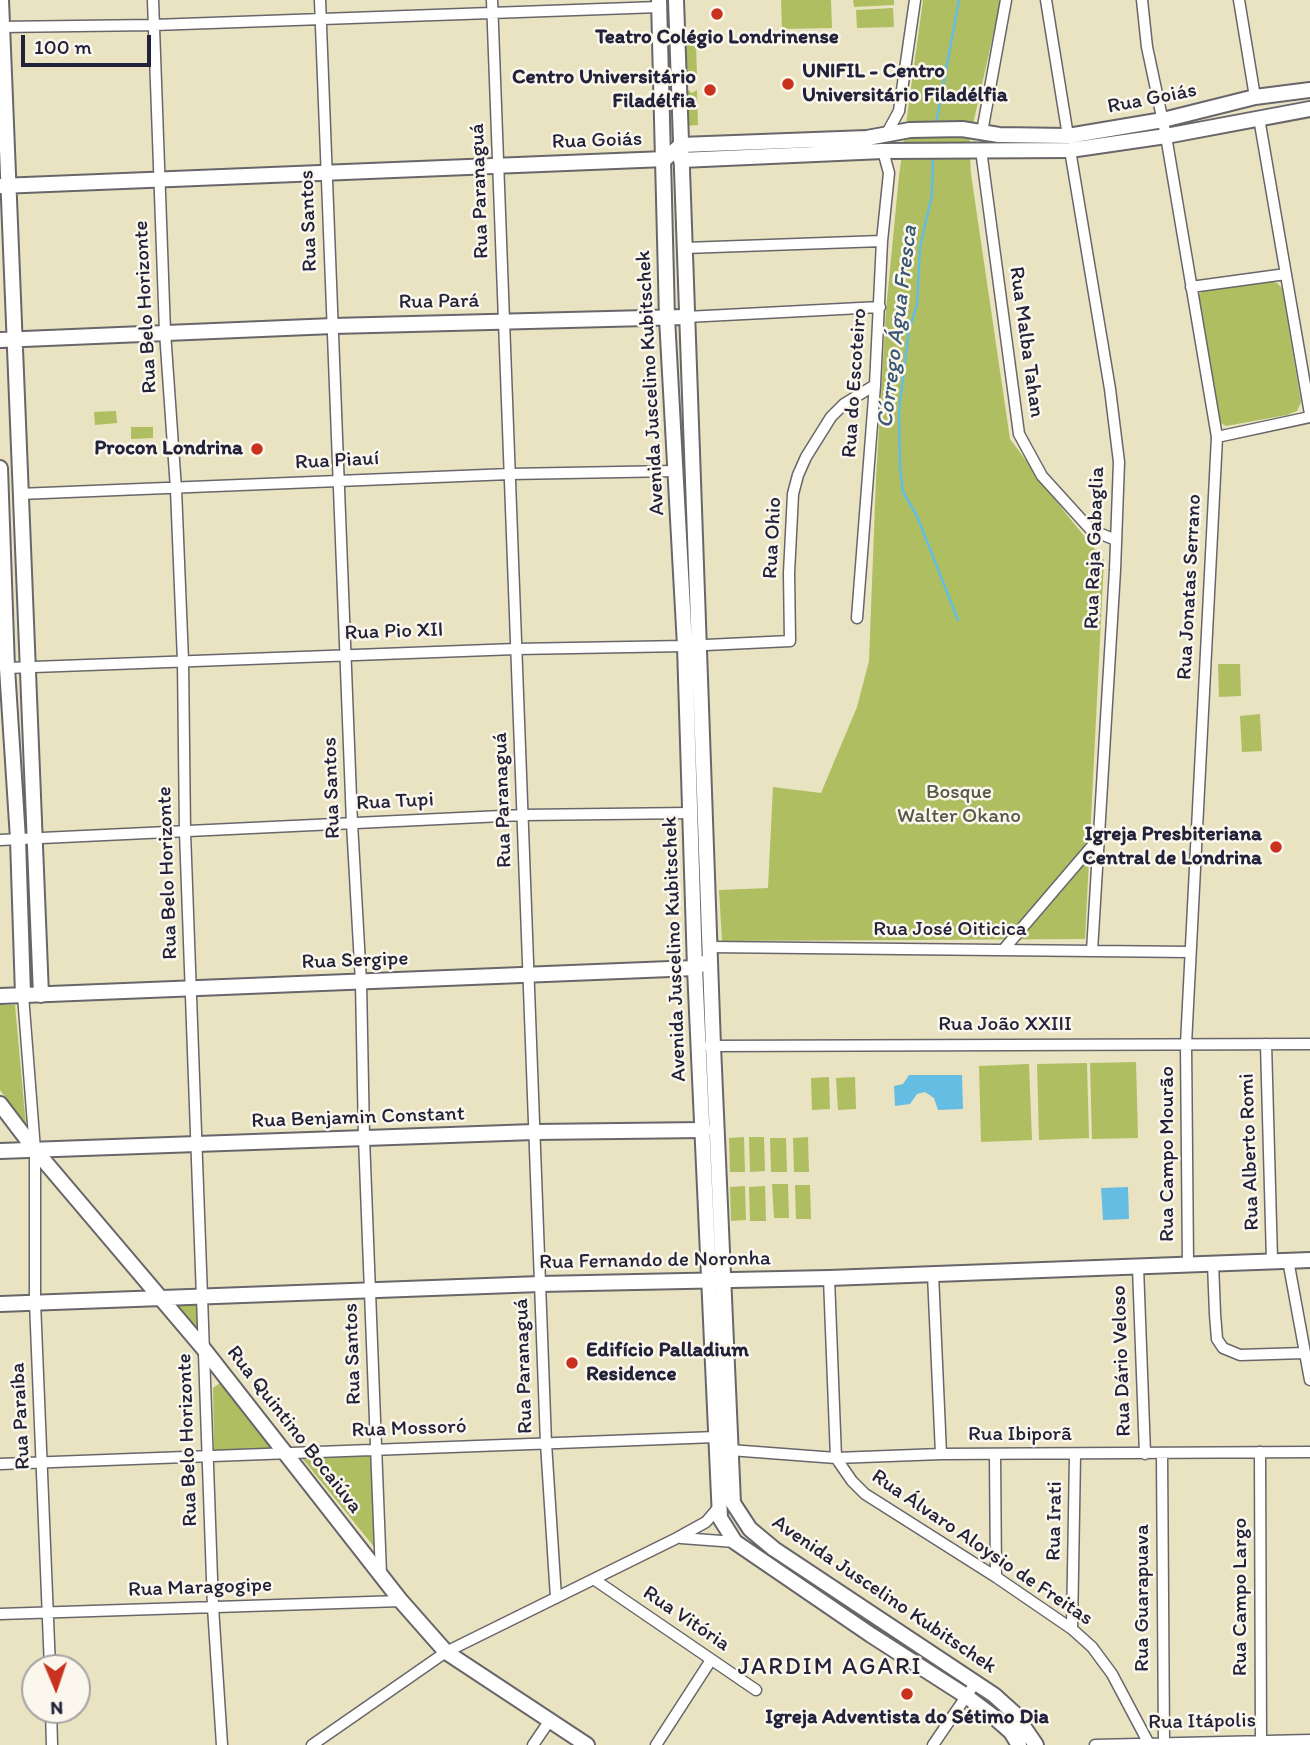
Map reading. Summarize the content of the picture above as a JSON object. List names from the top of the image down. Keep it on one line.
{"streets":{"main road":["Rua Goiás","Rua Pará","Avenida Juscelino Kubitschek","Rua Piauí","Rua Sergipe","Rua Benjamin Constant","Rua Fernando de Noronha","Rua Quintino Bocaiúva"],"street":["Rua Paranaguá","Rua Santos","Rua Belo Horizonte","Rua Malba Tahan","Rua do Escoteiro","Rua Ohio","Rua Raja Gabaglia","Rua Jonatas Serrano","Rua Pio XII","Rua Tupi","Rua José Oiticica","Rua João XXIII","Rua Alberto Romi","Rua Campo Mourão","Rua Dário Veloso","Rua Paraíba","Rua Mossoró","Rua Ibiporã","Rua Irati","Rua Álvaro Aloysio de Freitas","Rua Maragogipe","Rua Campo Largo","Rua Guarapuava","Rua Vitória","Rua Itápolis"]},"crossings":[["Rua Goiás","Rua Paranaguá"],["Rua Goiás","Rua Santos"],["Rua Goiás","Rua Belo Horizonte"],["Rua Goiás","Rua Malba Tahan"],["Rua Goiás","Avenida Juscelino Kubitschek"],["Rua Goiás","Rua do Escoteiro"],["Rua Goiás","Rua Raja Gabaglia"],["Rua Goiás","Rua Jonatas Serrano"],["Rua Paranaguá","Rua Pará"],["Rua Paranaguá","Rua Piauí"],["Rua Paranaguá","Rua Pio XII"],["Rua Paranaguá","Rua Tupi"],["Rua Paranaguá","Rua Sergipe"],["Rua Paranaguá","Rua Benjamin Constant"],["Rua Paranaguá","Rua Fernando de Noronha"],["Rua Paranaguá","Rua Mossoró"],["Rua Santos","Rua Pará"],["Rua Santos","Rua Piauí"],["Rua Santos","Rua Pio XII"],["Rua Santos","Rua Tupi"],["Rua Santos","Rua Sergipe"],["Rua Santos","Rua Benjamin Constant"],["Rua Santos","Rua Fernando de Noronha"],["Rua Santos","Rua Mossoró"],["Rua Santos","Rua Quintino Bocaiúva"],["Rua Pará","Rua Belo Horizonte"],["Rua Pará","Avenida Juscelino Kubitschek"],["Rua Pará","Rua do Escoteiro"],["Rua Belo Horizonte","Rua Piauí"],["Rua Belo Horizonte","Rua Pio XII"],["Rua Belo Horizonte","Rua Tupi"],["Rua Belo Horizonte","Rua Sergipe"],["Rua Belo Horizonte","Rua Benjamin Constant"],["Rua Belo Horizonte","Rua Fernando de Noronha"],["Rua Belo Horizonte","Rua Mossoró"],["Rua Belo Horizonte","Rua Quintino Bocaiúva"],["Rua Belo Horizonte","Rua Maragogipe"],["Rua Malba Tahan","Rua Raja Gabaglia"],["Avenida Juscelino Kubitschek","Rua Piauí"],["Avenida Juscelino Kubitschek","Rua Pio XII"],["Avenida Juscelino Kubitschek","Rua Tupi"],["Avenida Juscelino Kubitschek","Rua José Oiticica"],["Avenida Juscelino Kubitschek","Rua Sergipe"],["Avenida Juscelino Kubitschek","Rua João XXIII"],["Avenida Juscelino Kubitschek","Rua Benjamin Constant"],["Avenida Juscelino Kubitschek","Rua Fernando de Noronha"],["Avenida Juscelino Kubitschek","Rua Mossoró"],["Avenida Juscelino Kubitschek","Rua Ibiporã"],["Rua do Escoteiro","Rua Ohio"],["Rua Ohio","Rua Pio XII"],["Rua Raja Gabaglia","Rua José Oiticica"],["Rua Jonatas Serrano","Rua José Oiticica"],["Rua Jonatas Serrano","Rua João XXIII"],["Rua Jonatas Serrano","Rua Campo Mourão"],["Rua José Oiticica","Rua Sergipe"],["Rua Sergipe","Rua Paraíba"],["Rua João XXIII","Rua Alberto Romi"],["Rua João XXIII","Rua Campo Mourão"],["Rua Benjamin Constant","Rua Paraíba"],["Rua Benjamin Constant","Rua Quintino Bocaiúva"],["Rua Alberto Romi","Rua Fernando de Noronha"],["Rua Campo Mourão","Rua Fernando de Noronha"],["Rua Fernando de Noronha","Rua Dário Veloso"],["Rua Fernando de Noronha","Rua Paraíba"],["Rua Fernando de Noronha","Rua Quintino Bocaiúva"],["Rua Dário Veloso","Rua Ibiporã"],["Rua Paraíba","Rua Mossoró"],["Rua Paraíba","Rua Quintino Bocaiúva"],["Rua Paraíba","Rua Maragogipe"],["Rua Mossoró","Rua Quintino Bocaiúva"],["Rua Quintino Bocaiúva","Rua Maragogipe"],["Rua Ibiporã","Rua Irati"],["Rua Ibiporã","Rua Álvaro Aloysio de Freitas"],["Rua Ibiporã","Rua Campo Largo"],["Rua Ibiporã","Rua Guarapuava"],["Rua Irati","Rua Álvaro Aloysio de Freitas"],["Rua Álvaro Aloysio de Freitas","Rua Itápolis"],["Rua Campo Largo","Rua Itápolis"],["Rua Guarapuava","Rua Itápolis"]],"districts":["JARDIM AGARI"],"water":["Córrego Água Fresca"],"parks":["Bosque Walter Okano"],"places":["Teatro Colégio Londrinense","UNIFIL - Centro Universitário Filadélfia","Centro Universitário Filadélfia","Procon Londrina","Igreja Presbiteriana Central de Londrina","Edifício Palladium Residence","Igreja Adventista do Sétimo Dia"],"scale_bar":"100 m","north":"bottom"}
